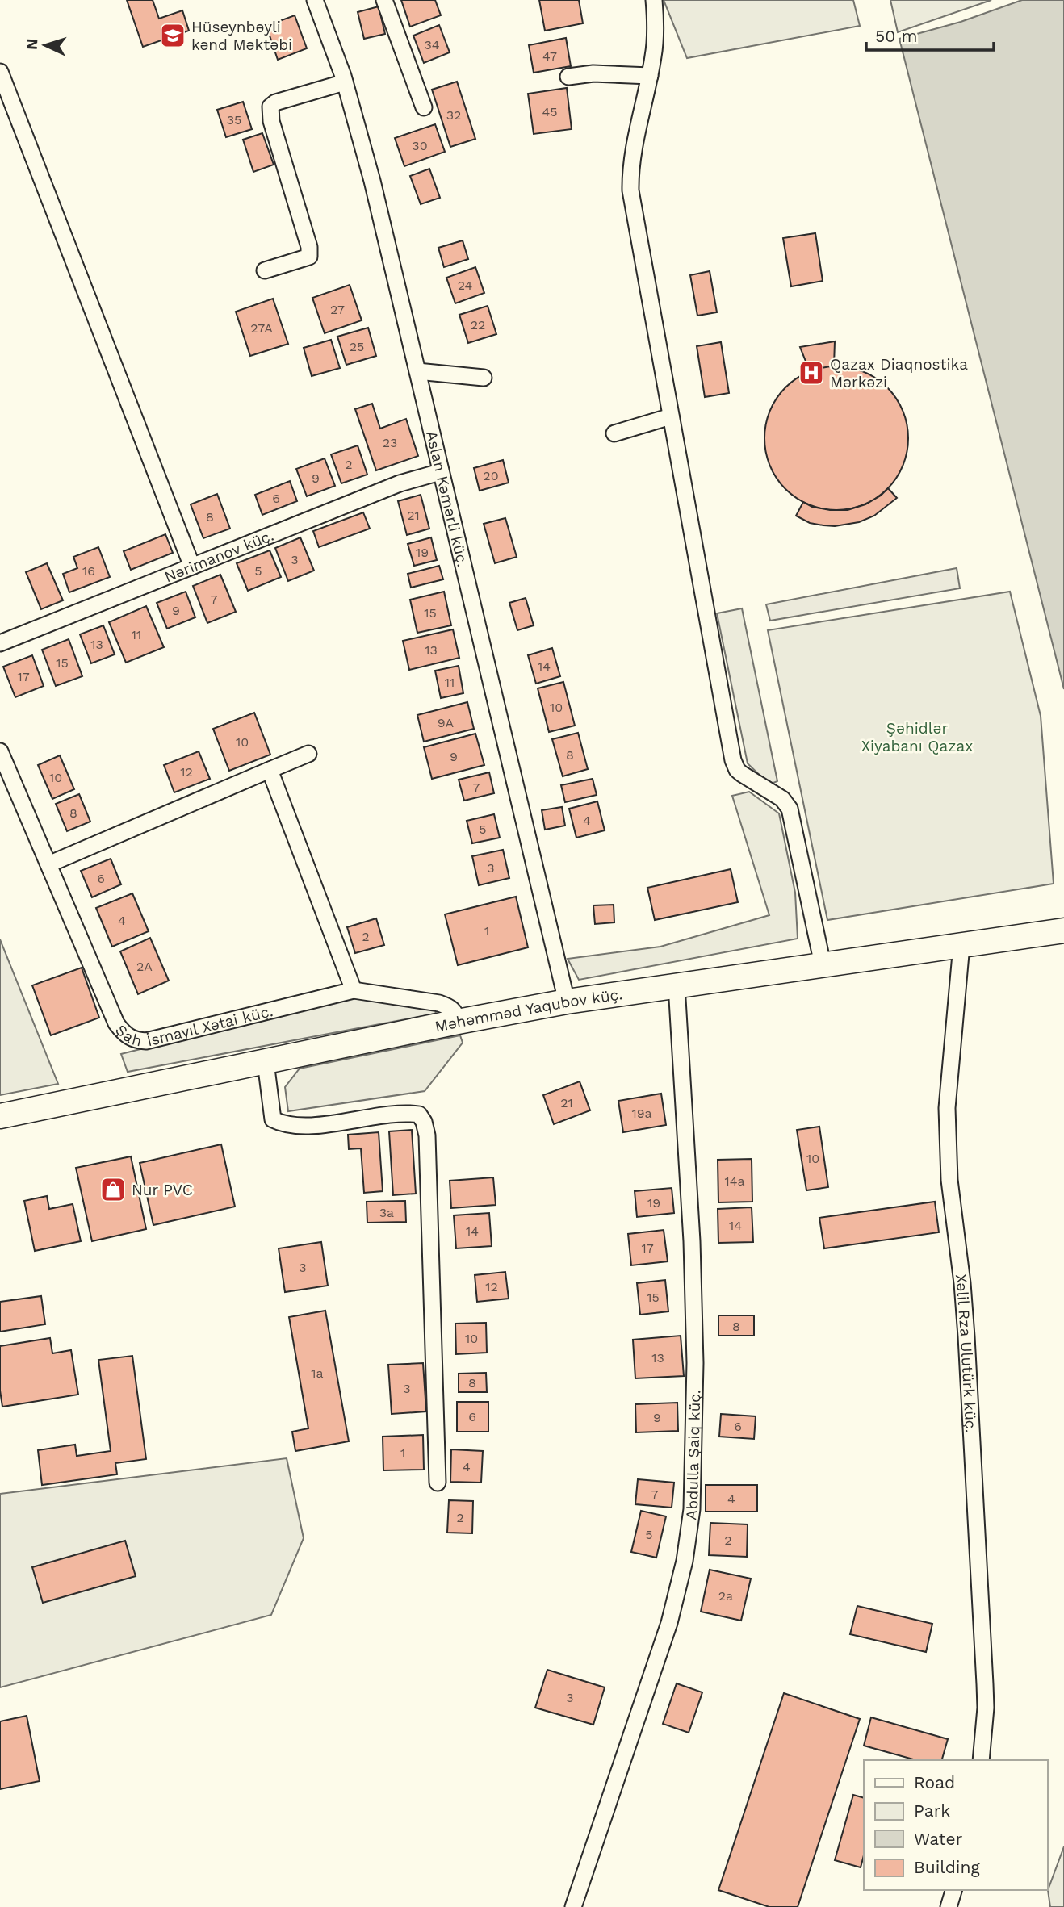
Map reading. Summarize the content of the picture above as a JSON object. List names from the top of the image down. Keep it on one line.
{"streets":{"main road":["Məhəmməd Yaqubov küç."],"street":["Aslan Kəmərli küç.","Nərimanov küç.","Şah İsmayıl Xətai küç.","Xəlil Rza Ulutürk küç.","Abdulla Şaiq küç."]},"crossings":[["Aslan Kəmərli küç.","Nərimanov küç."],["Aslan Kəmərli küç.","Məhəmməd Yaqubov küç."],["Məhəmməd Yaqubov küç.","Şah İsmayıl Xətai küç."],["Məhəmməd Yaqubov küç.","Xəlil Rza Ulutürk küç."],["Məhəmməd Yaqubov küç.","Abdulla Şaiq küç."]],"parks":["Şəhidlər Xiyabanı Qazax"],"places":{"school or university":["Hüseynbəyli kənd Məktəbi"],"hospital":["Qazax Diaqnostika Mərkəzi"],"shop":["Nur PVC"]},"house_numbers":["34","47","45","32","35","30","24","27","22","27A","25","23","2","20","9","6","21","8","19","3","16","5","7","9","15","11","13","13","15","14","17","11","10","9A","10","8","9","12","10","7","8","4","5","3","6","4","1","2","2A","21","19a","10","14a","19","3a","14","14","17","3","12","15","8","10","13","1a","8","3","6","9","6","1","4","7","4","2","5","2","2a","3"],"legend":["Road","Park","Water","Building"],"scale_bar":"50 m","north":"left"}
